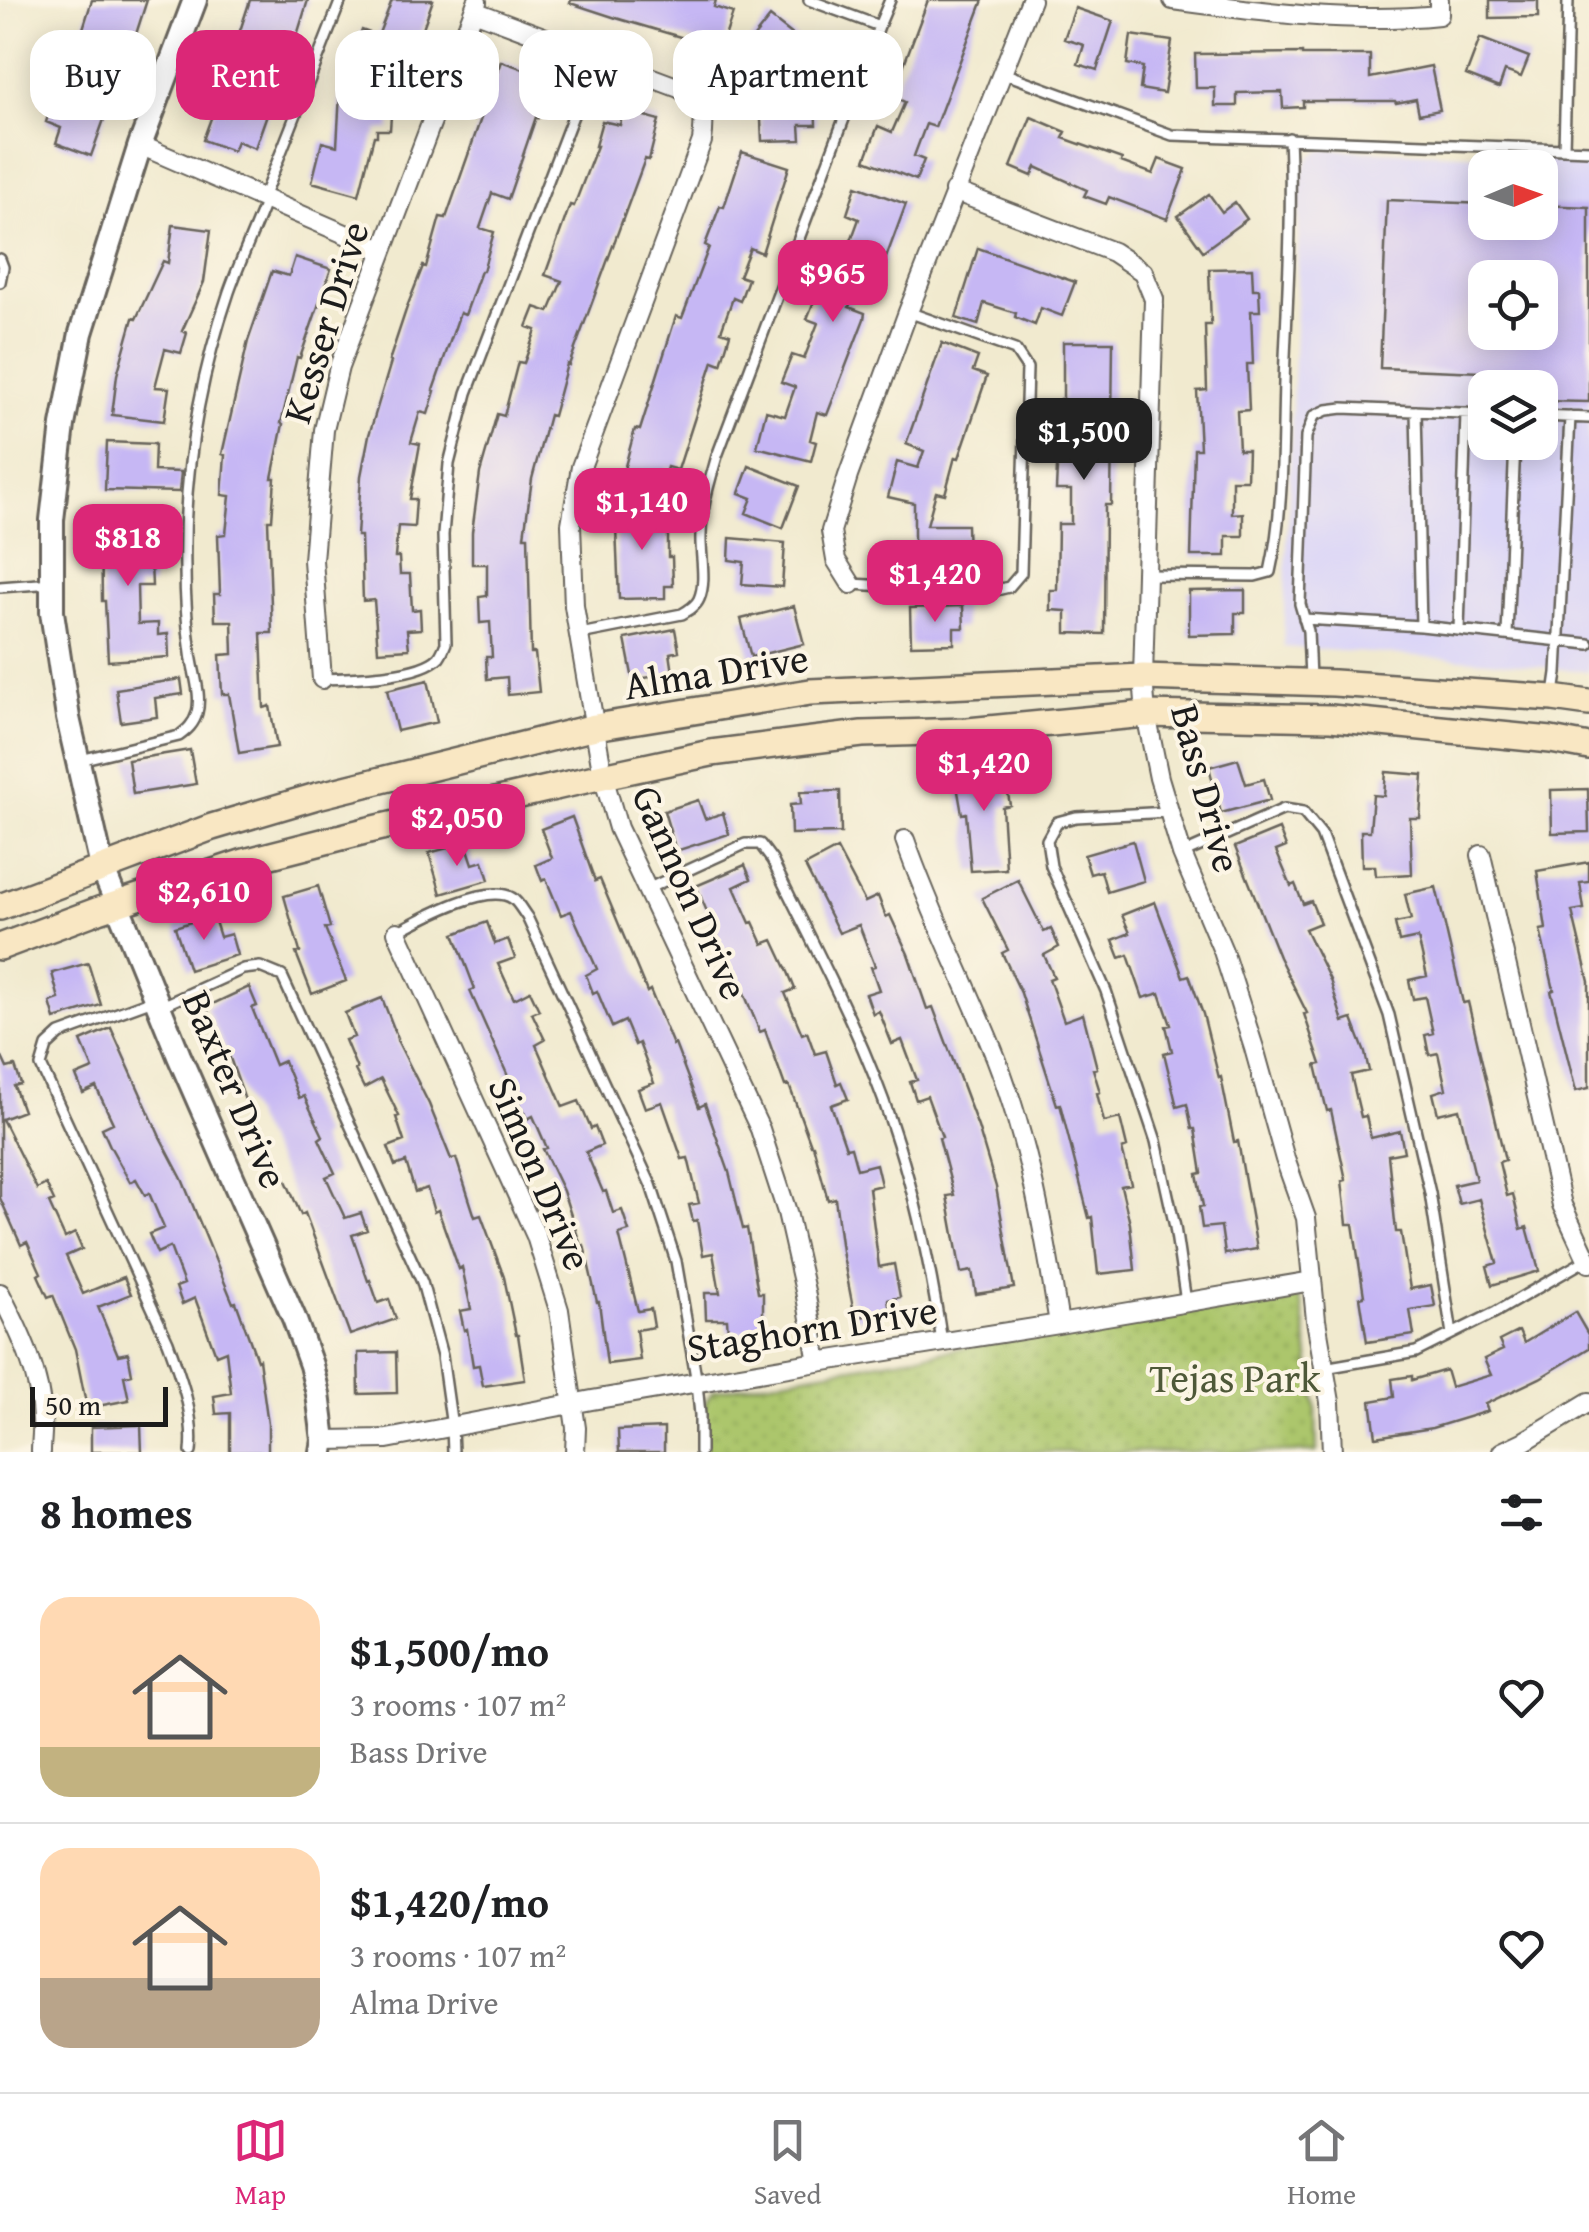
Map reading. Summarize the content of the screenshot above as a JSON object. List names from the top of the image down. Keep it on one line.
{"streets":{"main road":["Alma Drive"],"street":["Kesser Drive","Bass Drive","Gannon Drive","Baxter Drive","Simon Drive","Staghorn Drive"]},"crossings":[["Kesser Drive","Gannon Drive"],["Alma Drive","Bass Drive"],["Alma Drive","Gannon Drive"],["Alma Drive","Baxter Drive"],["Bass Drive","Staghorn Drive"],["Gannon Drive","Staghorn Drive"],["Baxter Drive","Staghorn Drive"],["Simon Drive","Staghorn Drive"]],"parks":["Tejas Park"],"scale_bar":"50 m","north":"right","page":{"chip":["Buy","Rent","Filters","New","Apartment"],"price":["$965","$1,500","$1,140","$818","$1,420","$1,420","$2,050","$2,610"],"scale":"50 m","heading":"8 homes","list":[{"name":"$1,500/mo","note":"3 rooms · 107 m² · Bass Drive"},{"name":"$1,420/mo","note":"3 rooms · 107 m² · Alma Drive"}],"tabs":["Map","Saved","Home"]}}
